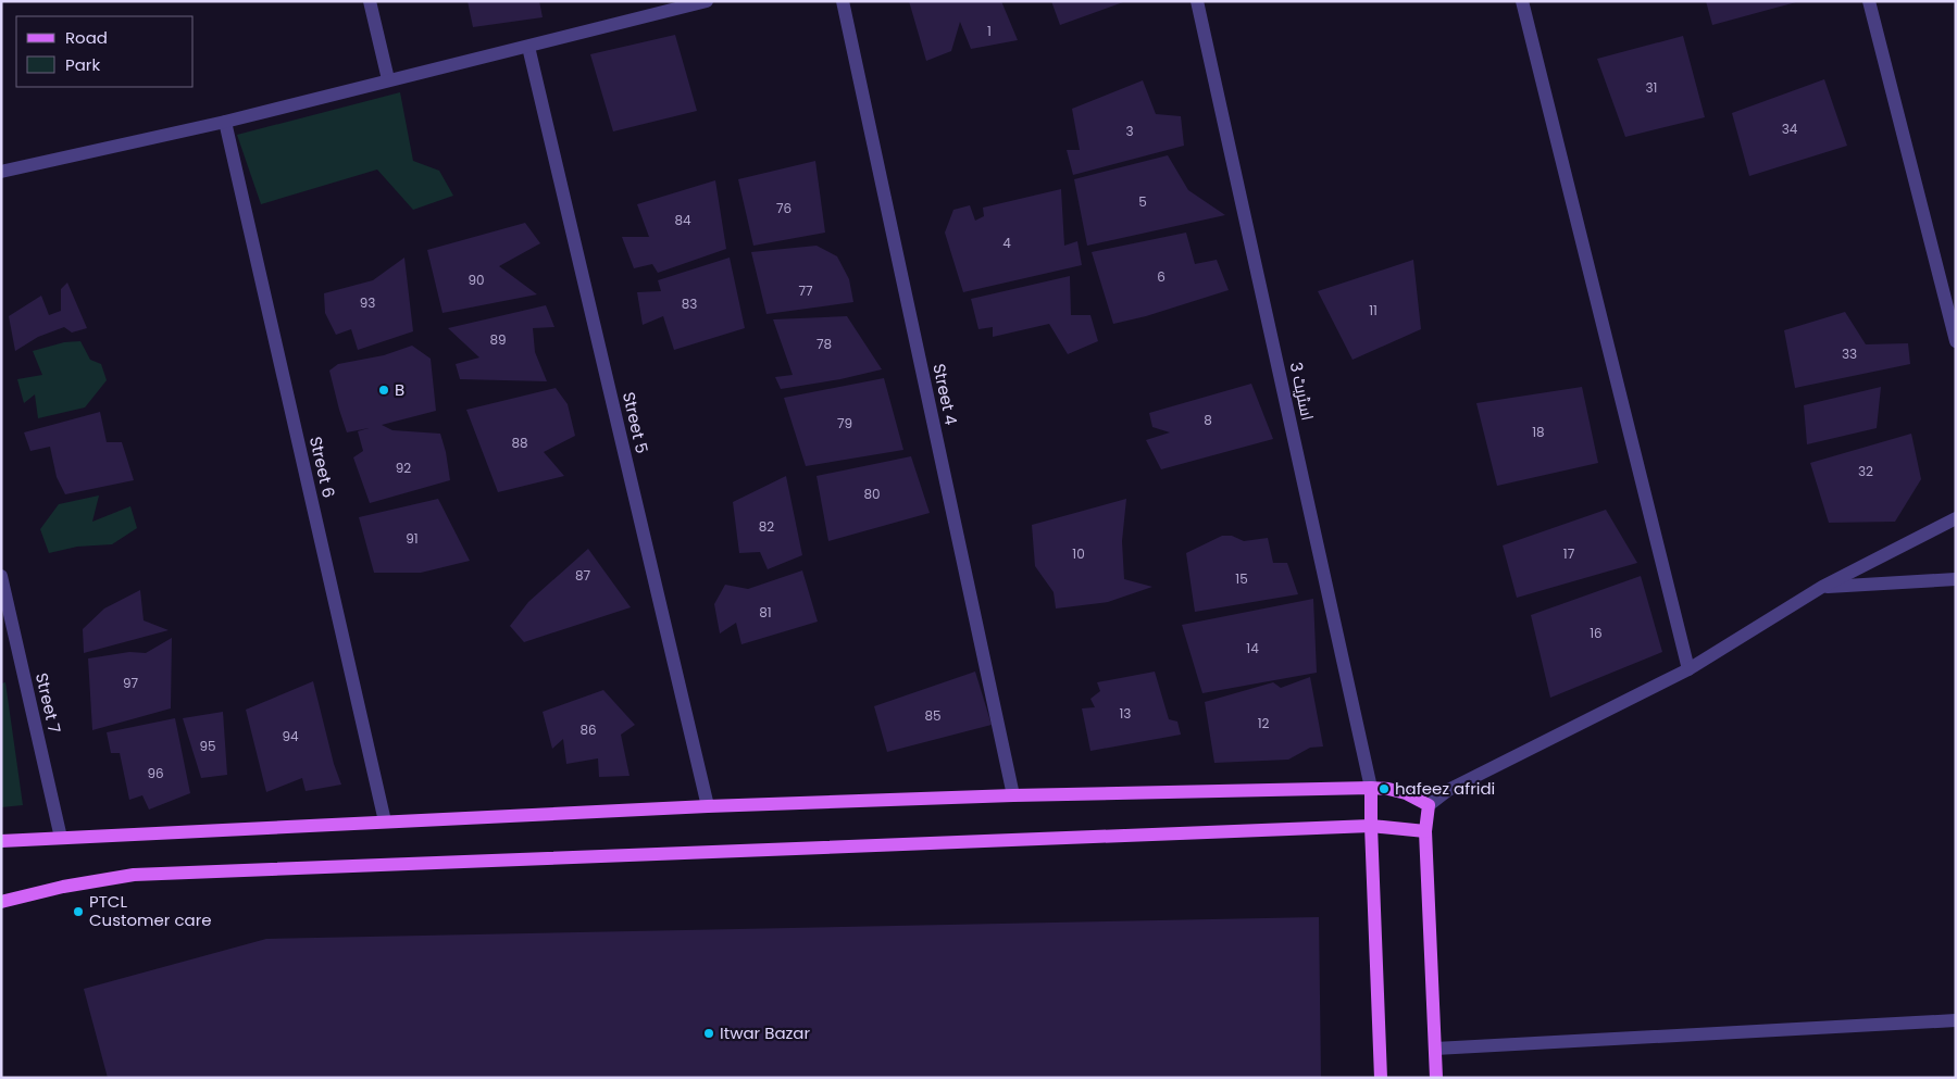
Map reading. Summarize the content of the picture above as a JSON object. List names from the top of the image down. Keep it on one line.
{"streets":{"street":["اسٹریٹ 3","Street 4","Street 5","Street 6","Street 7"]},"places":["B","hafeez afridi","PTCL Customer care","Itwar Bazar"],"house_numbers":["1","31","34","3","5","76","84","4","6","90","77","93","83","11","89","78","33","8","79","18","88","92","32","80","82","91","10","17","87","15","81","16","14","97","13","85","12","86","94","95","96"],"legend":["Road","Park"]}
